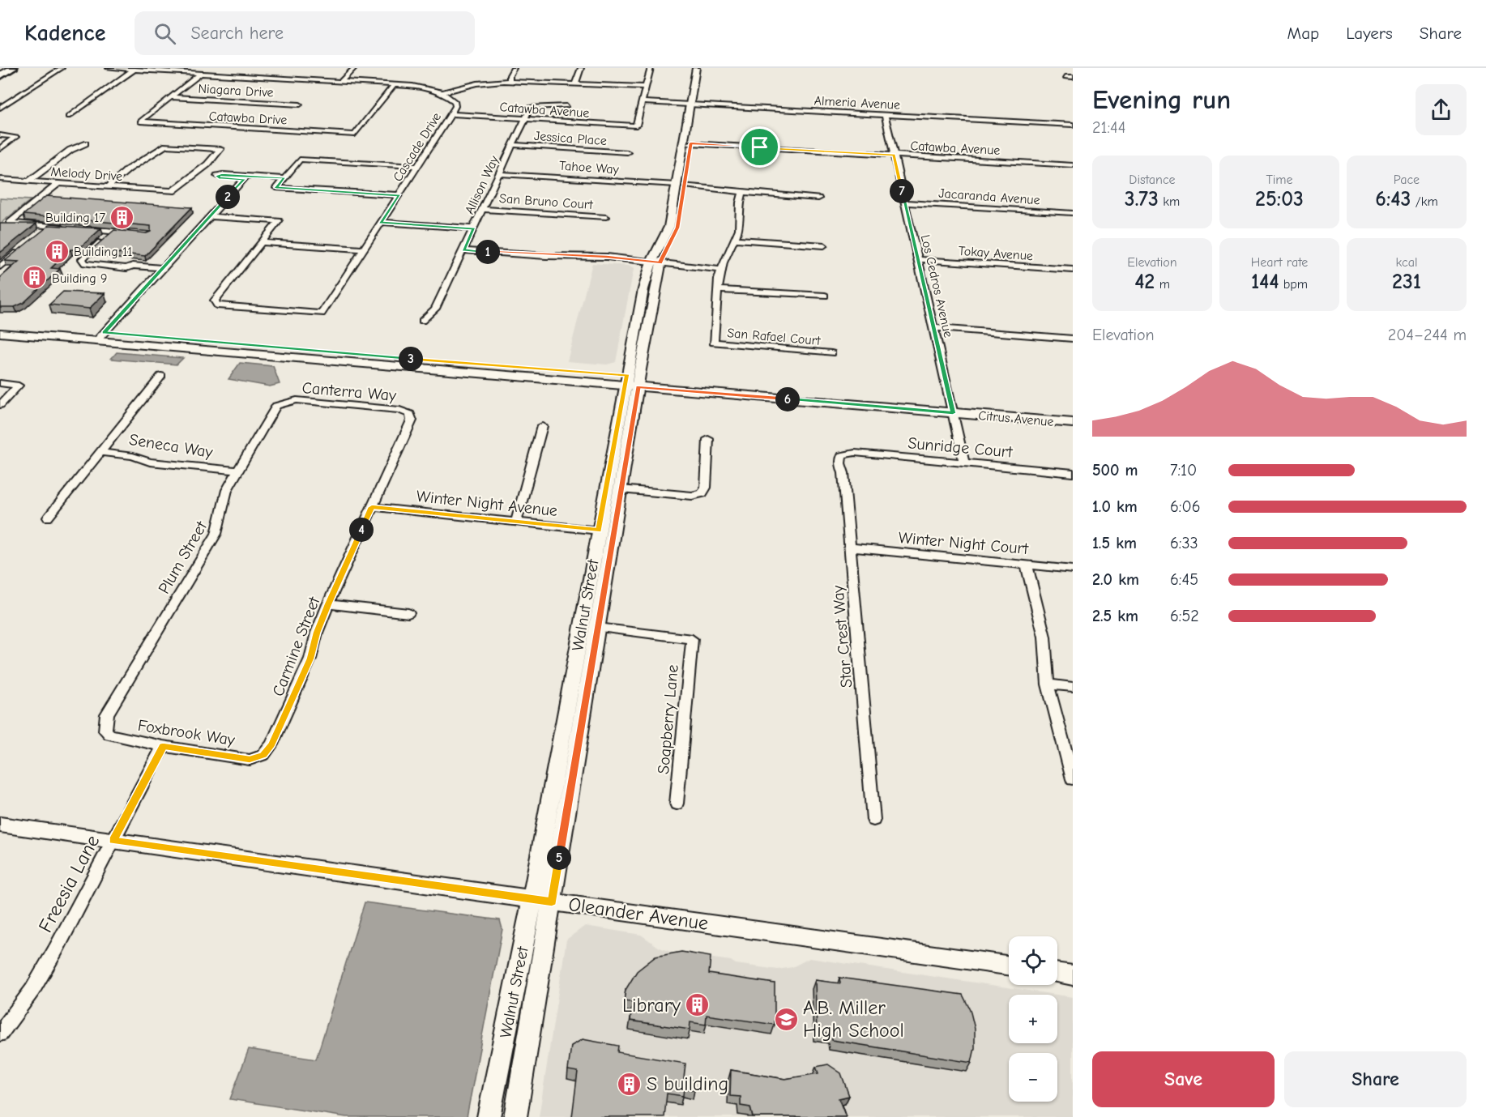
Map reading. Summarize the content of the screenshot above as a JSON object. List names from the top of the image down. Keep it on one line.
{"streets":{"main road":["Citrus Avenue"],"street":["Niagara Drive","Almeria Avenue","Catawba Avenue","Catawba Drive","Jessica Place","Cascade Drive","Tahoe Way","Melody Drive","Allison Way","Jacaranda Avenue","San Bruno Court","Tokay Avenue","Los Cedros Avenue","San Rafael Court","Canterra Way","Seneca Way","Sunridge Court","Winter Night Avenue","Winter Night Court","Plum Street","Walnut Street","Star Crest Way","Carmine Street","Soapberry Lane","Foxbrook Way","Freesia Lane","Oleander Avenue"]},"crossings":[["Niagara Drive","Catawba Drive"],["Almeria Avenue","Catawba Avenue"],["Almeria Avenue","Los Cedros Avenue"],["Almeria Avenue","Walnut Street"],["Catawba Avenue","Cascade Drive"],["Catawba Avenue","Allison Way"],["Catawba Avenue","Los Cedros Avenue"],["Catawba Avenue","Walnut Street"],["Jessica Place","Allison Way"],["Tahoe Way","Allison Way"],["Tahoe Way","Walnut Street"],["Allison Way","San Bruno Court"],["Jacaranda Avenue","Los Cedros Avenue"],["Tokay Avenue","Los Cedros Avenue"],["Los Cedros Avenue","Citrus Avenue"],["Los Cedros Avenue","Sunridge Court"],["Canterra Way","Plum Street"],["Canterra Way","Carmine Street"],["Citrus Avenue","Walnut Street"],["Seneca Way","Plum Street"],["Sunridge Court","Star Crest Way"],["Winter Night Avenue","Walnut Street"],["Winter Night Avenue","Carmine Street"],["Winter Night Court","Star Crest Way"],["Plum Street","Foxbrook Way"],["Walnut Street","Soapberry Lane"],["Walnut Street","Oleander Avenue"],["Carmine Street","Foxbrook Way"],["Foxbrook Way","Freesia Lane"],["Freesia Lane","Oleander Avenue"]],"places":{"building":["Building 17","Building 11","Building 9","Library","S building"],"school or university":["A.B. Miller High School"]},"page":{"header":"Kadence","search":"Search here","nav":["Map","Layers","Share"],"heading":["Evening run","21:44"],"stats":[["Distance","3.73 km"],["Time","25:03"],["Pace","6:43 /km"],["Elevation","42 m"],["Heart rate","144 bpm"],["kcal","231"]],"pins":["7","2","1","3","6","4","5"],"chart":["Elevation","204–244 m"],"list":[{"name":"500 m","note":"7:10"},{"name":"1.0 km","note":"6:06"},{"name":"1.5 km","note":"6:33"},{"name":"2.0 km","note":"6:45"},{"name":"2.5 km","note":"6:52"}],"map_buttons":["+","−"],"buttons":["Save","Share"]}}
